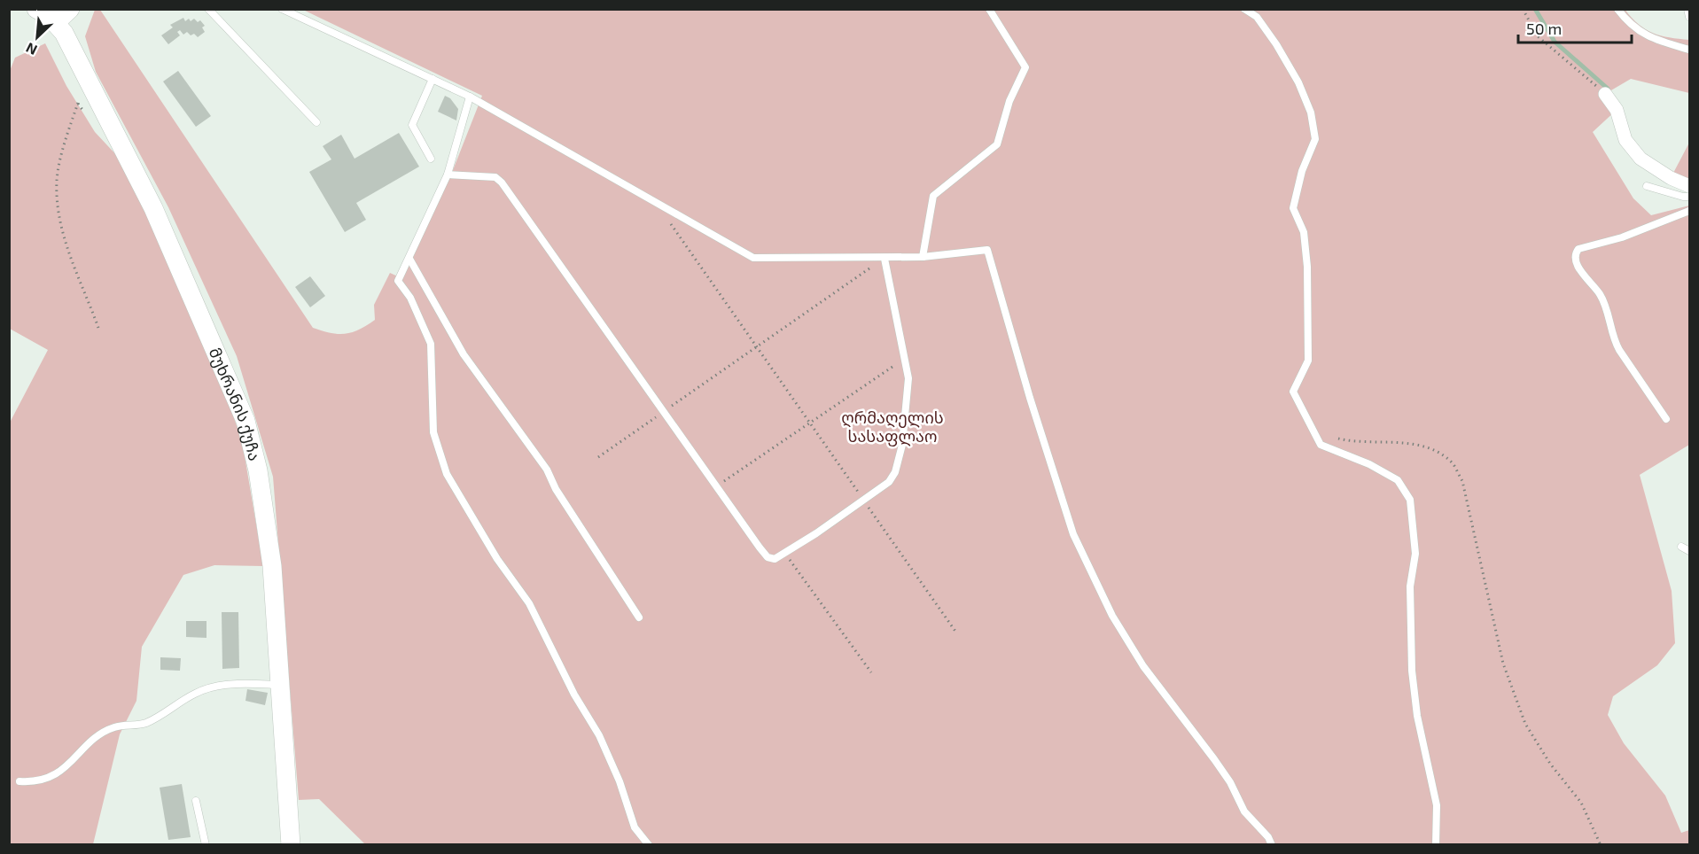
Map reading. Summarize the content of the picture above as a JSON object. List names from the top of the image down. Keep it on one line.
{"streets":{"street":["მუხრანის ქუჩა"]},"parks":["ღრმაღელის სასაფლაო"],"scale_bar":"50 m","north":"bottom left"}
